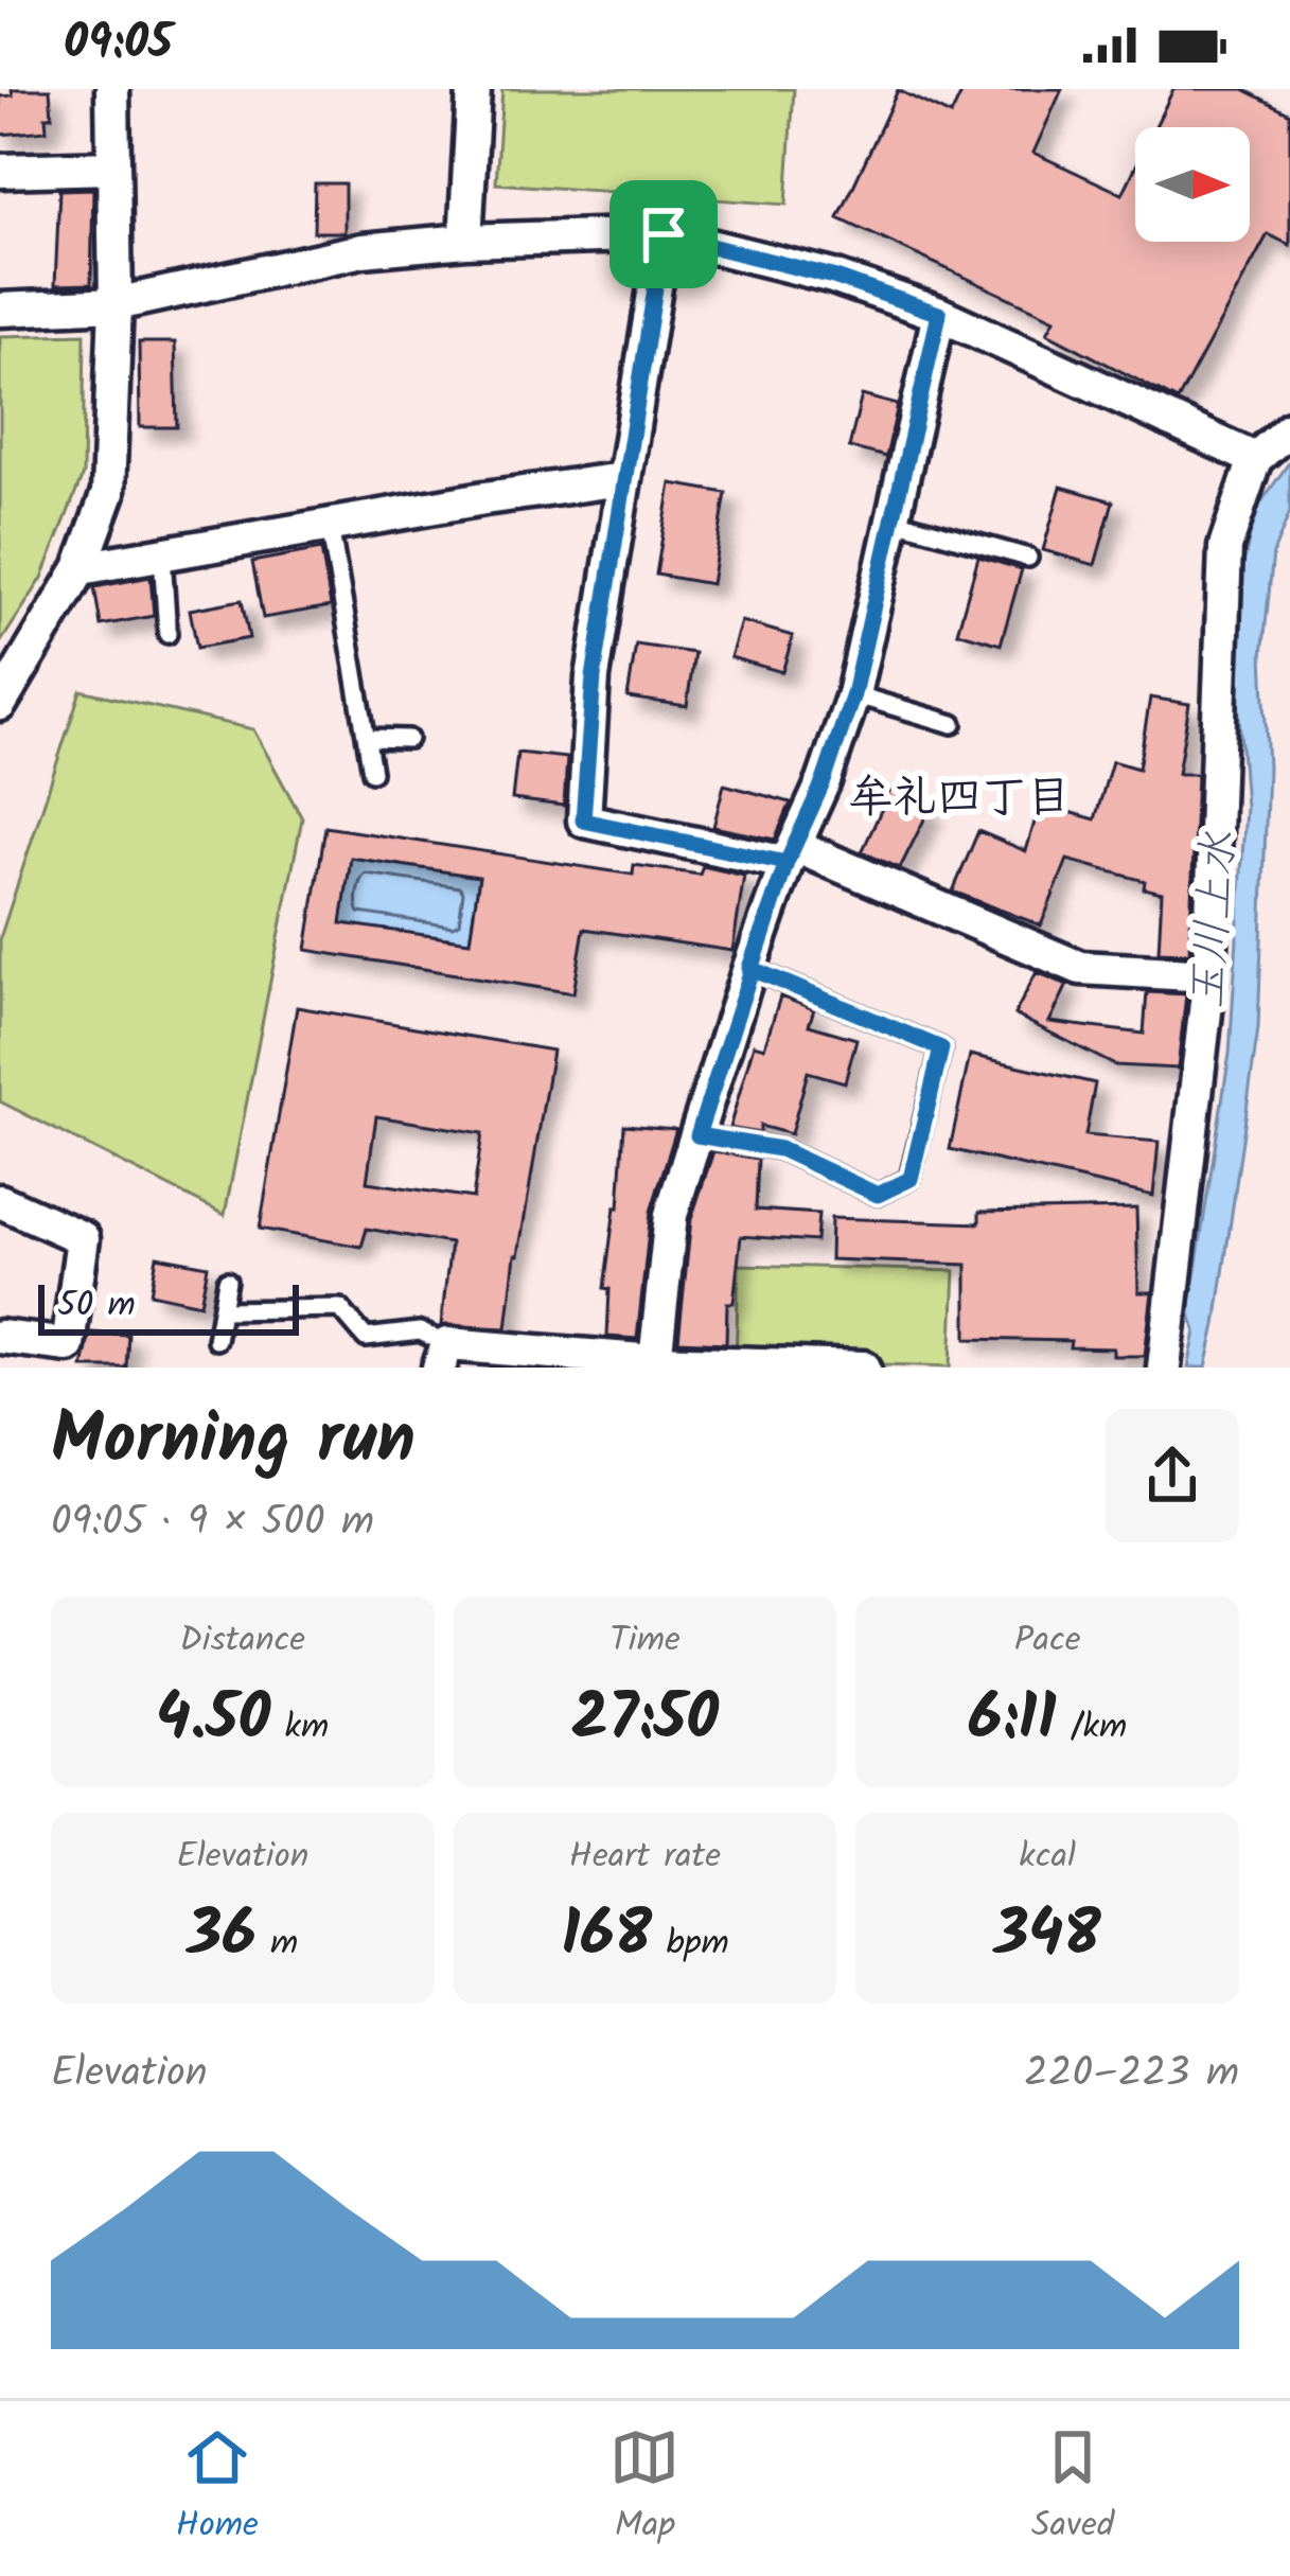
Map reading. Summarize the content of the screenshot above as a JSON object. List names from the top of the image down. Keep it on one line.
{"districts":["牟礼四丁目"],"water":["玉川上水"],"scale_bar":"50 m","north":"right","page":{"status":"09:05","scale":"50 m","heading":["Morning run","09:05 · 9 × 500 m"],"stats":[["Distance","4.50 km"],["Time","27:50"],["Pace","6:11 /km"],["Elevation","36 m"],["Heart rate","168 bpm"],["kcal","348"]],"chart":["Elevation","220–223 m"],"tabs":["Home","Map","Saved"]}}
